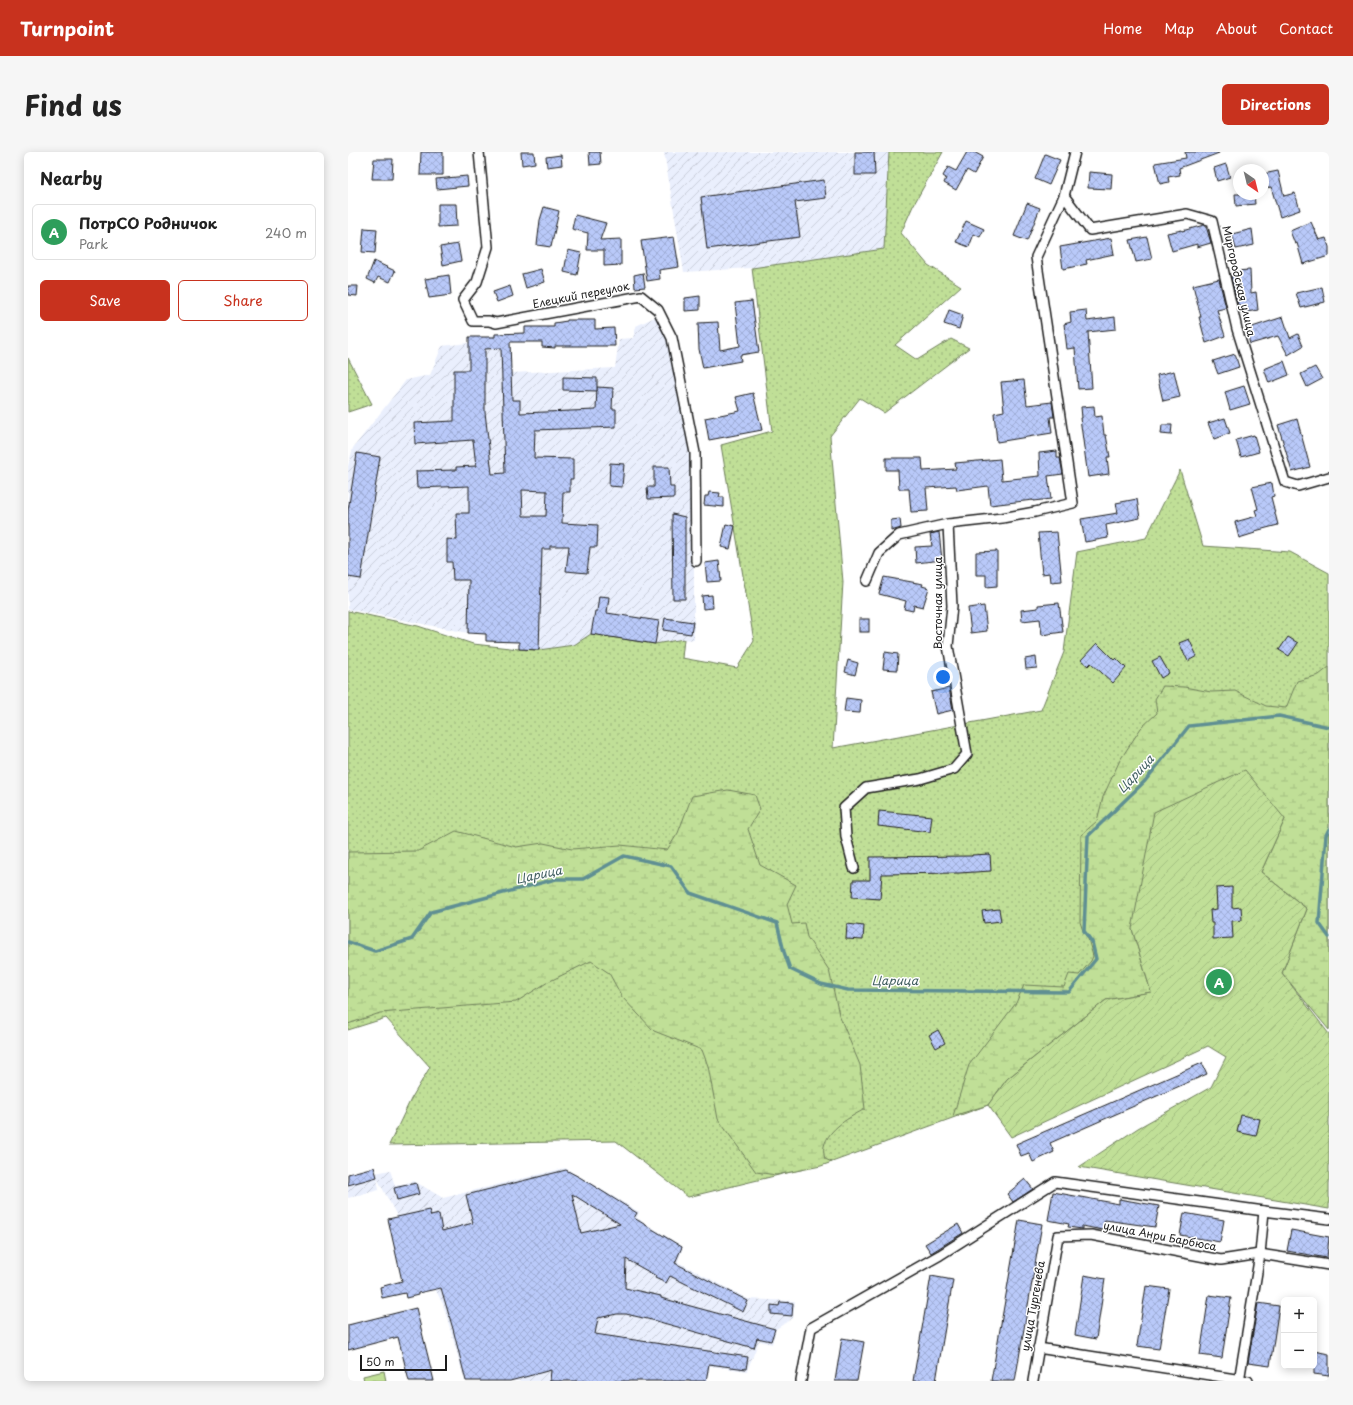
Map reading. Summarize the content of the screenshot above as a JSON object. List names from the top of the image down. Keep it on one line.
{"streets":{"street":["Миргородская улица","Елецкий переулок","Восточная улица","улица Анри Барбюса","улица Тургенева"]},"crossings":[["улица Анри Барбюса","улица Тургенева"]],"water":["Царица"],"scale_bar":"50 m","north":"bottom right","page":{"header":"Turnpoint","nav":["Home","Map","About","Contact"],"title":"Find us","buttons":["Directions",["Save","Share"]],"heading":"Nearby","list":[{"mark":"A","name":"ПотрСО Родничок","note":"Park","value":"240 m"}],"pins":"A","map_buttons":["+","−"],"scale":"50 m"}}
